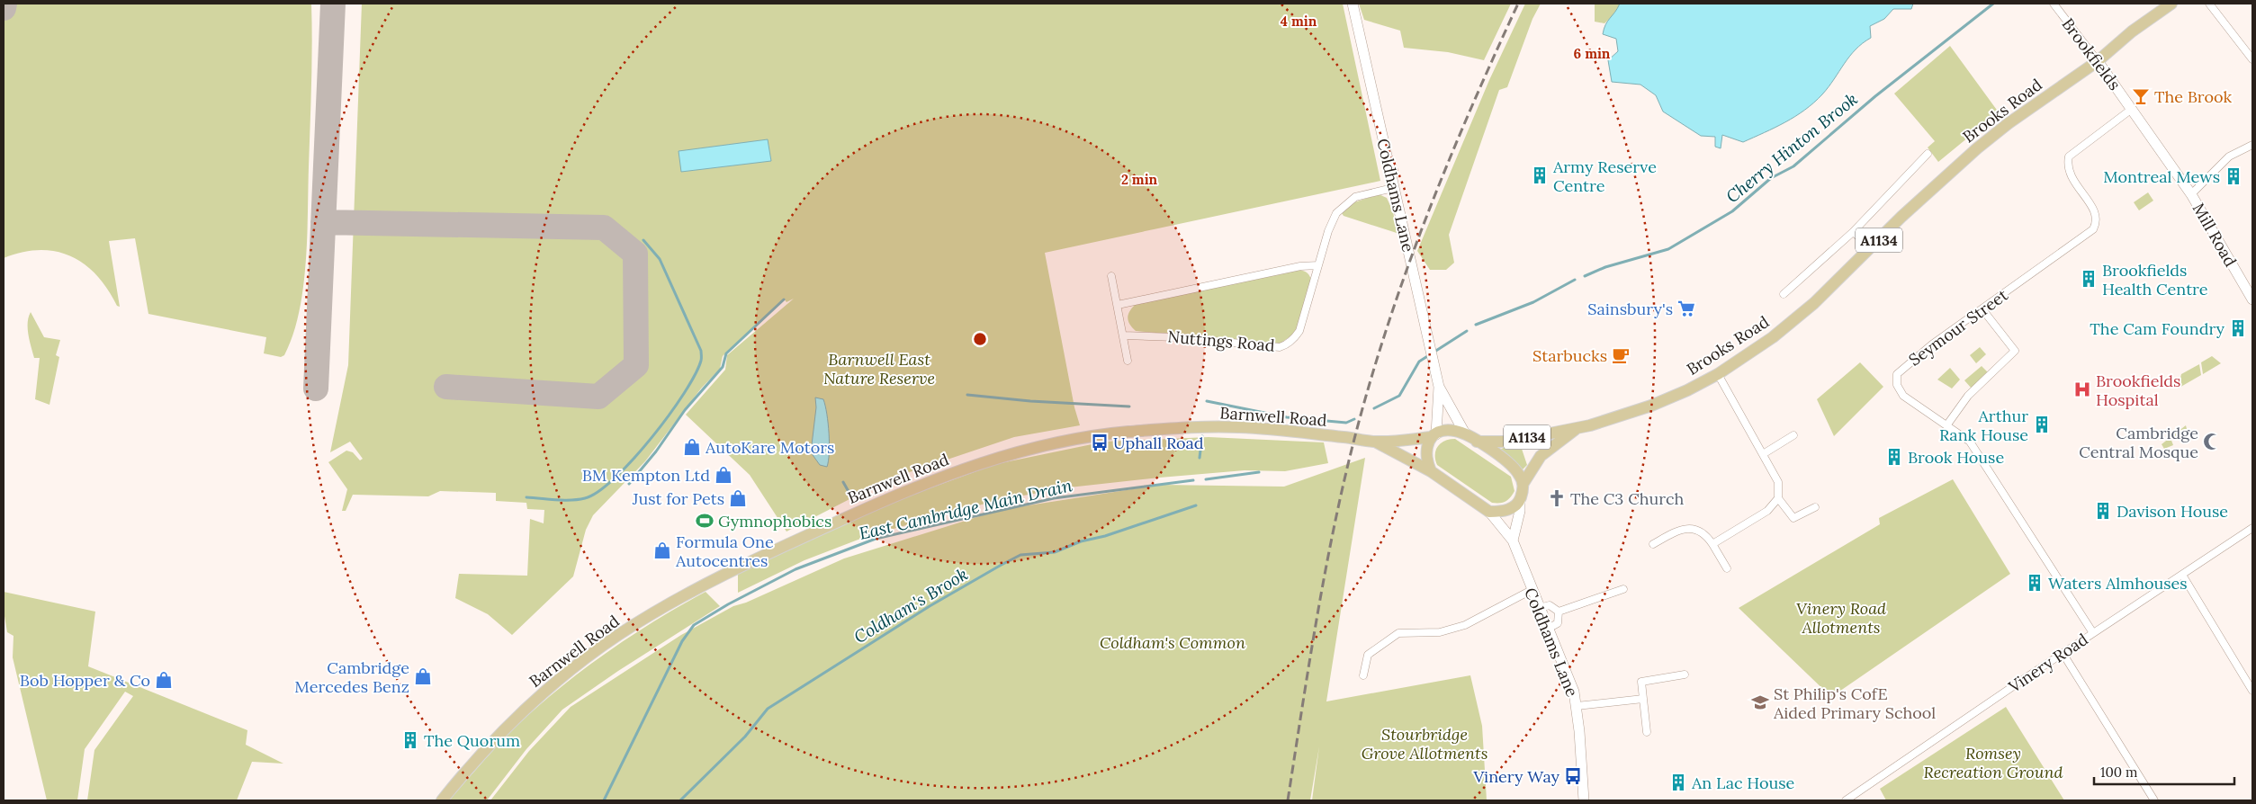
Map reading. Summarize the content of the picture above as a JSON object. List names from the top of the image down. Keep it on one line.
{"streets":{"main road":["Brooks Road","A1134","Barnwell Road"],"street":["Brookfields","Coldhams Lane","Mill Road","Seymour Street","Nuttings Road","Vinery Road"]},"crossings":[["Brookfields","Brooks Road"],["Brookfields","Mill Road"],["Brookfields","A1134"],["Brookfields","Seymour Street"],["Brooks Road","A1134"],["Coldhams Lane","A1134"],["Coldhams Lane","Nuttings Road"],["Coldhams Lane","Barnwell Road"],["A1134","Barnwell Road"],["Seymour Street","Vinery Road"]],"water":["Cherry Hinton Brook","East Cambridge Main Drain","Coldham's Brook"],"parks":["Barnwell East Nature Reserve","Vinery Road Allotments","Coldham's Common","Stourbridge Grove Allotments","Romsey Recreation Ground"],"places":{"bar":["The Brook"],"building":["Army Reserve Centre","Montreal Mews","Brookfields Health Centre","The Cam Foundry","Arthur Rank House","Brook House","Davison House","Waters Almhouses","The Quorum","An Lac House"],"supermarket":["Sainsbury's"],"cafe":["Starbucks"],"hospital":["Brookfields Hospital"],"mosque":["Cambridge Central Mosque"],"bus stop":["Uphall Road","Vinery Way"],"shop":["AutoKare Motors","BM Kempton Ltd","Just for Pets","Formula One Autocentres","Cambridge Mercedes Benz","Bob Hopper & Co"],"church":["The C3 Church"],"sports":["Gymnophobics"],"school or university":["St Philip's CofE Aided Primary School"]},"scale_bar":"100 m","rings":["4 min","6 min","2 min"]}
